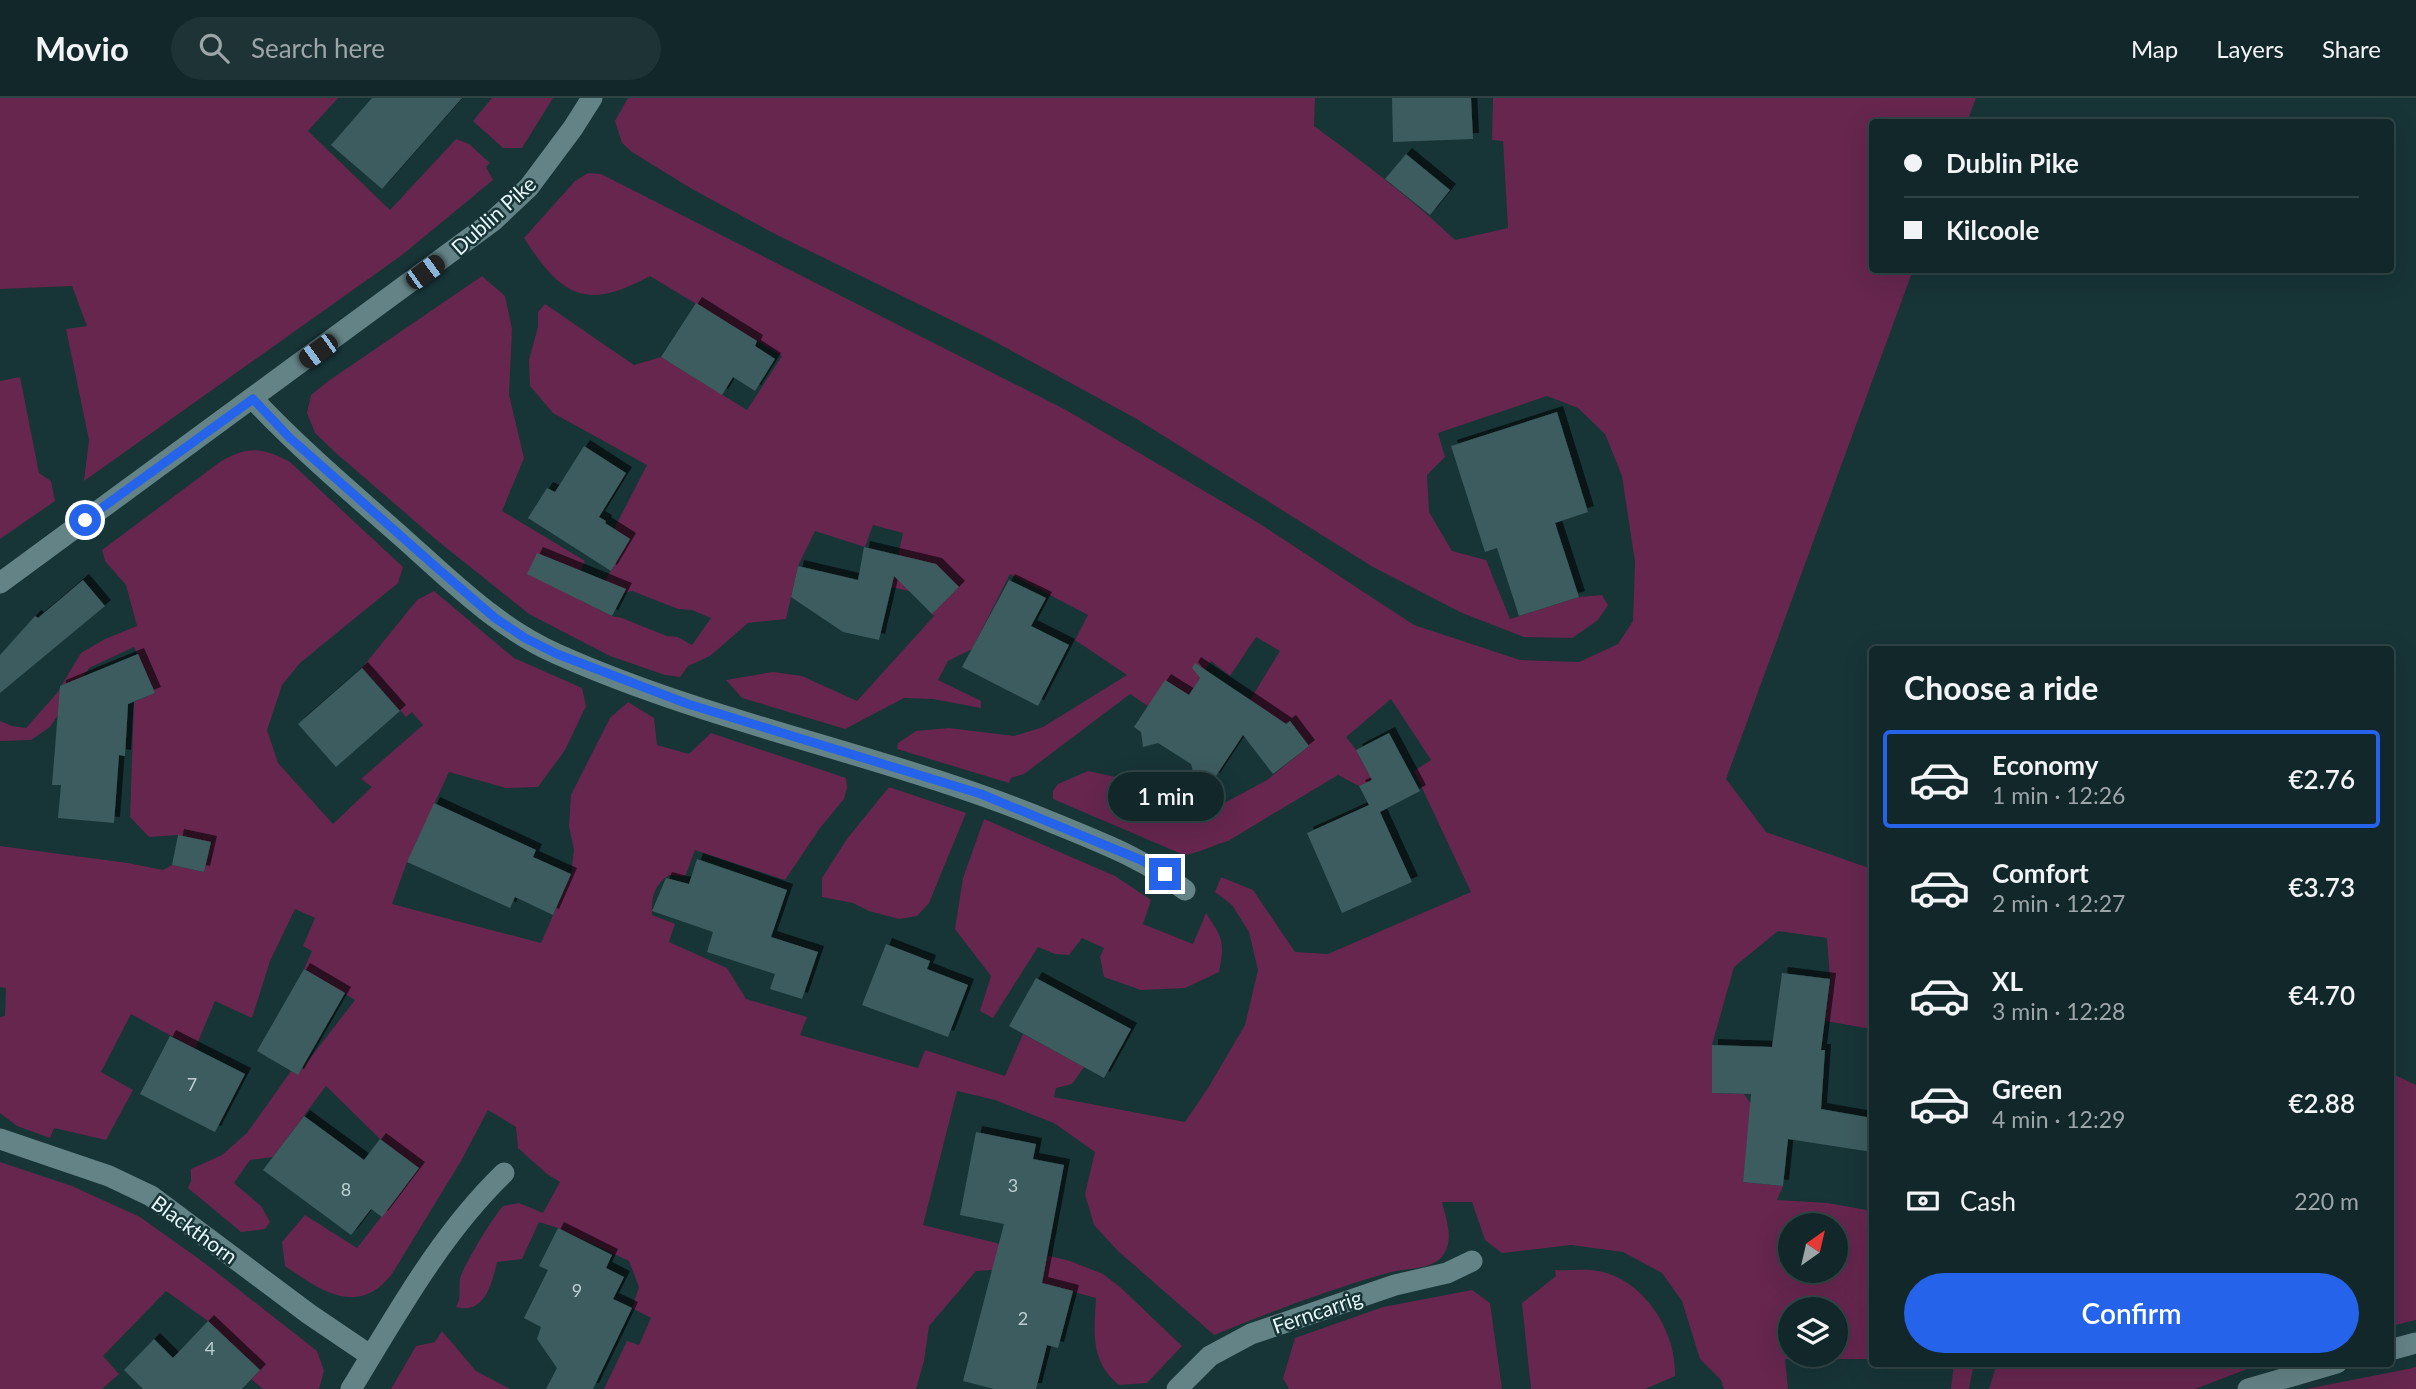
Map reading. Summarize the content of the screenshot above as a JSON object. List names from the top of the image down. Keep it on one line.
{"streets":{"street":["Dublin Pike","Blackthorn","Ferncarrig"]},"house_numbers":["7","3","8","9","2","4"],"north":"top right","page":{"header":"Movio","search":"Search here","nav":["Map","Layers","Share"],"banner":["Dublin Pike","Kilcoole"],"heading":"Choose a ride","list":[{"name":"Economy","note":"1 min · 12:26","value":"€2.76"},{"name":"Comfort","note":"2 min · 12:27","value":"€3.73"},{"name":"XL","note":"3 min · 12:28","value":"€4.70"},{"name":"Green","note":"4 min · 12:29","value":"€2.88"}],"bubble":"1 min","pay":["Cash","220 m"],"buttons":"Confirm"}}
